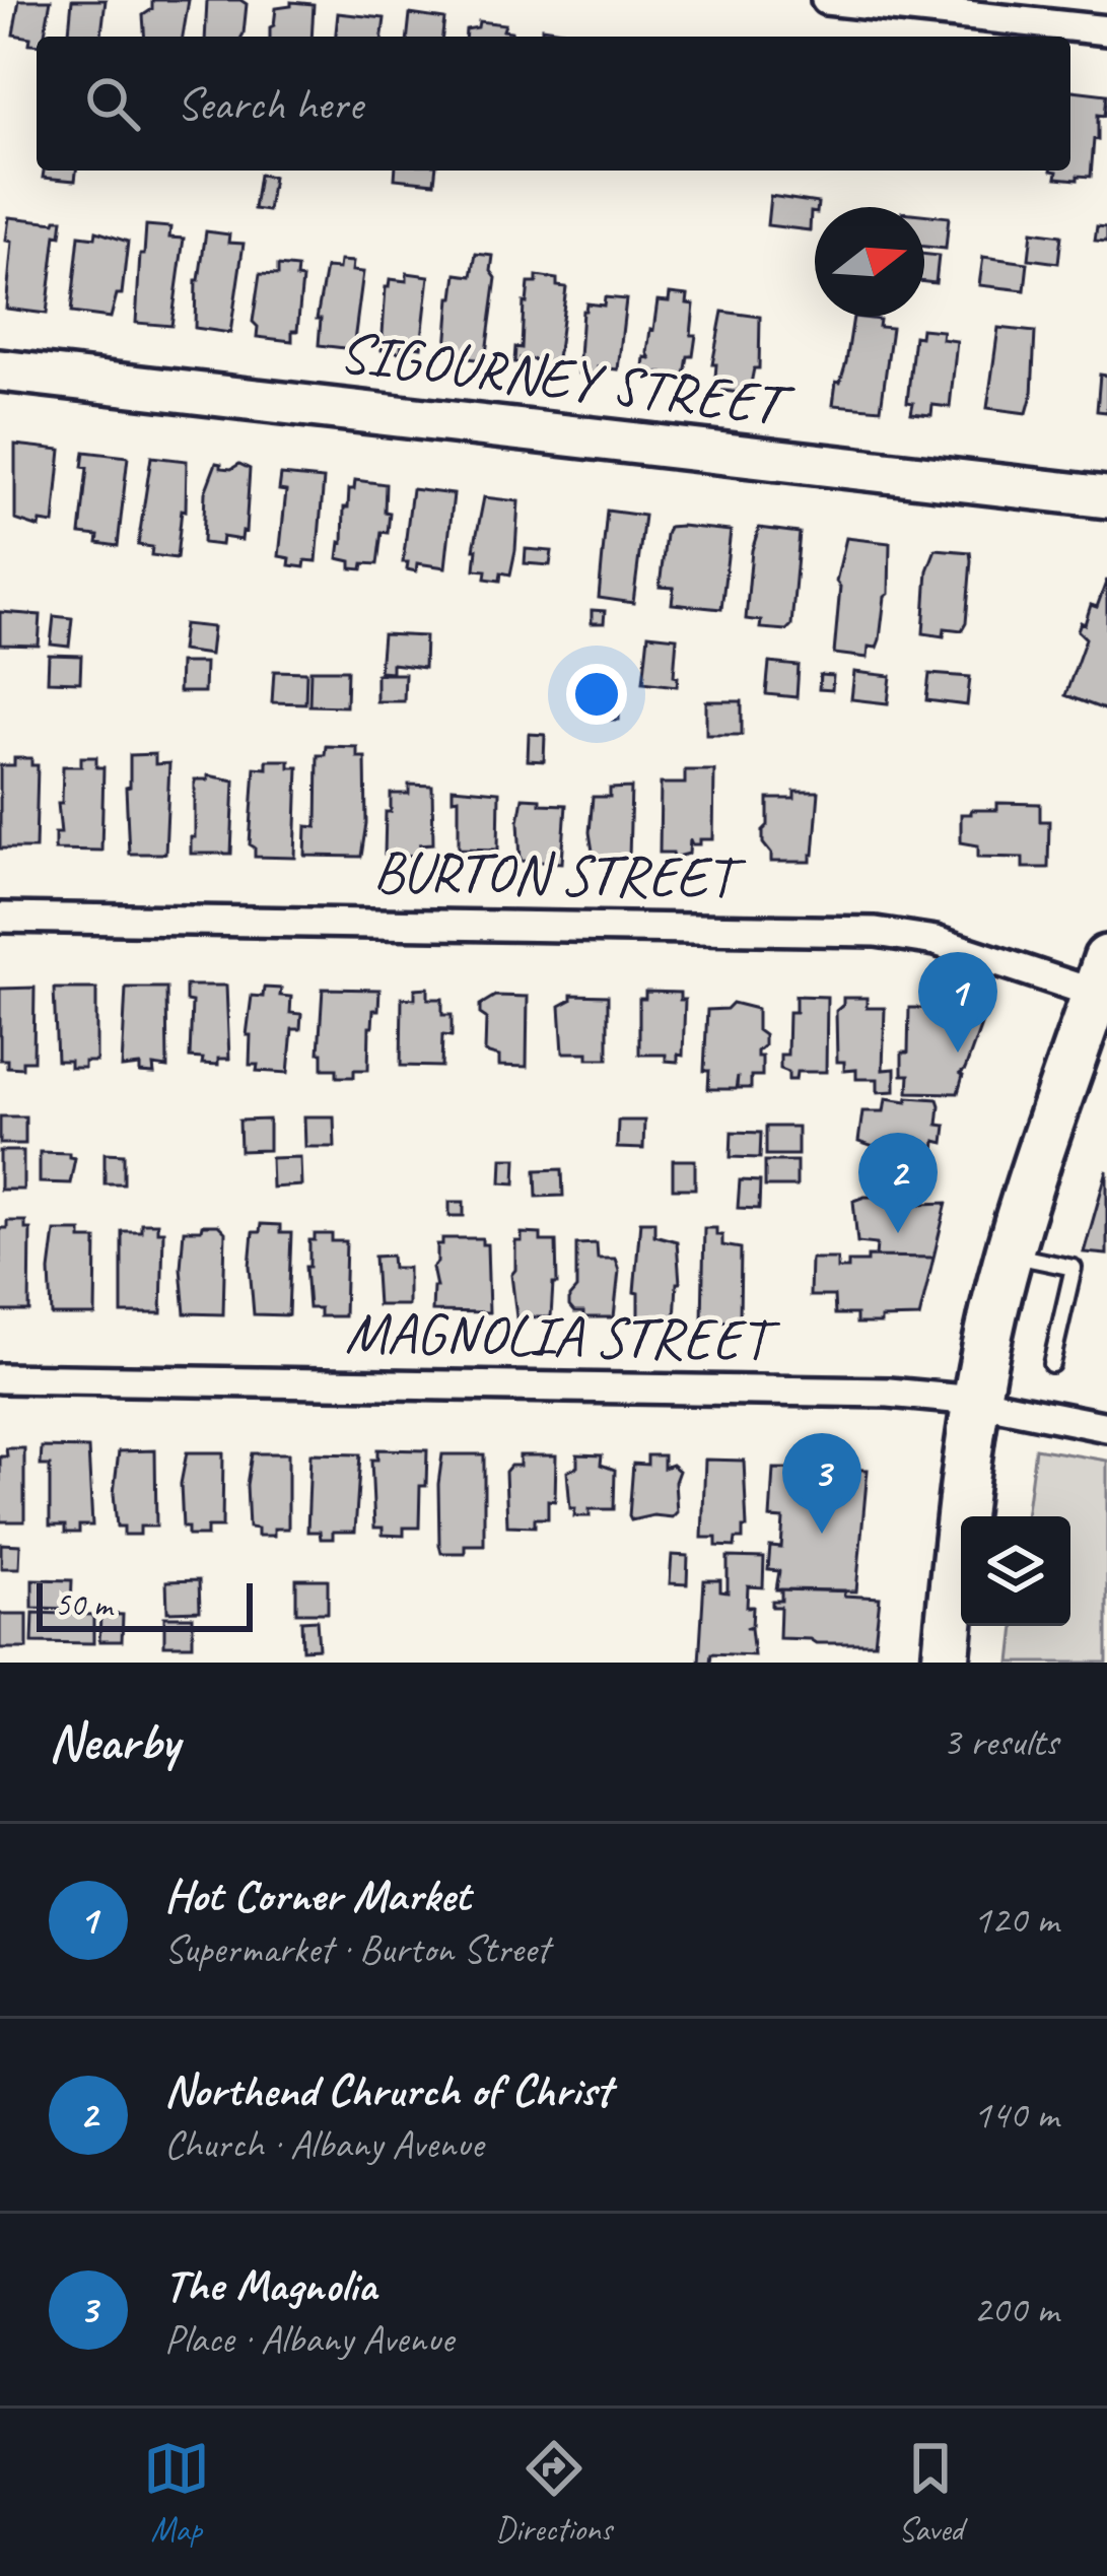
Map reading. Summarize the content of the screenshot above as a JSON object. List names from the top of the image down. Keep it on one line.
{"streets":{"main road":["SIGOURNEY STREET"],"street":["BURTON STREET","MAGNOLIA STREET"]},"scale_bar":"50 m","north":"right","page":{"search":"Search here","pins":["1","2","3"],"scale":"50 m","heading":["Nearby","3 results"],"list":[{"mark":"1","name":"Hot Corner Market","note":"Supermarket · Burton Street","value":"120 m"},{"mark":"2","name":"Northend Chrurch of Christ","note":"Church · Albany Avenue","value":"140 m"},{"mark":"3","name":"The Magnolia","note":"Place · Albany Avenue","value":"200 m"}],"nav":["Map","Directions","Saved"]}}
